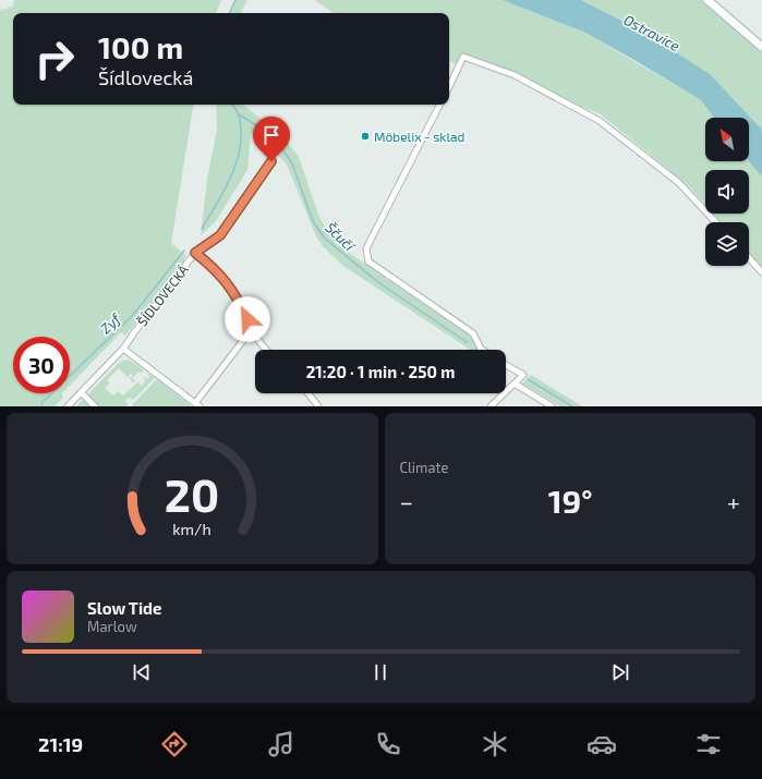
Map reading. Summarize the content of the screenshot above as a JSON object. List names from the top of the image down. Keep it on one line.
{"streets":{"street":["ŠÍDLOVECKÁ"]},"water":["Ostravice","Ščučí","Zyf"],"places":["Möbelix - sklad"],"north":"top left","page":{"turn":["100 m","Šídlovecká"],"limit":"30","trip":"21:20 · 1 min · 250 m","tile":"Climate","heat":["−","19°","+"],"song":["Slow Tide","Marlow"],"tabs":"21:19","gauge":["20","km/h"]}}
